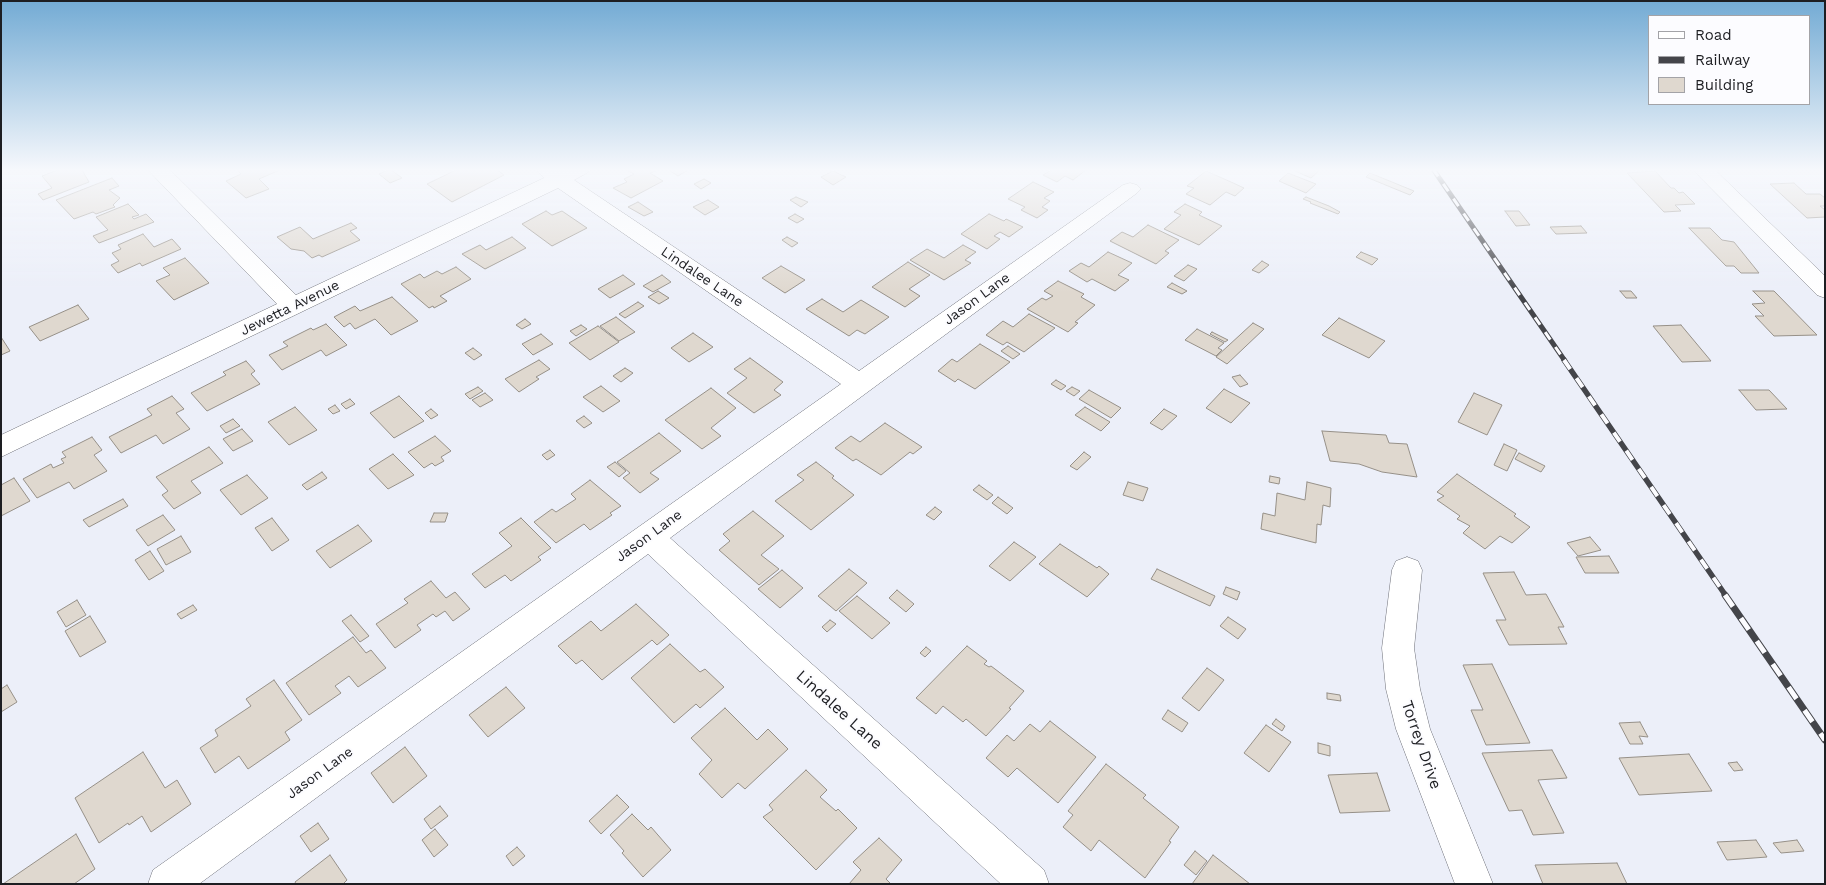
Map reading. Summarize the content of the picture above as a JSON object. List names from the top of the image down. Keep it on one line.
{"streets":{"street":["Lindalee Lane","Jason Lane","Jewetta Avenue","Torrey Drive"]},"crossings":[["Lindalee Lane","Jason Lane"]],"legend":["Road","Railway","Building"]}
